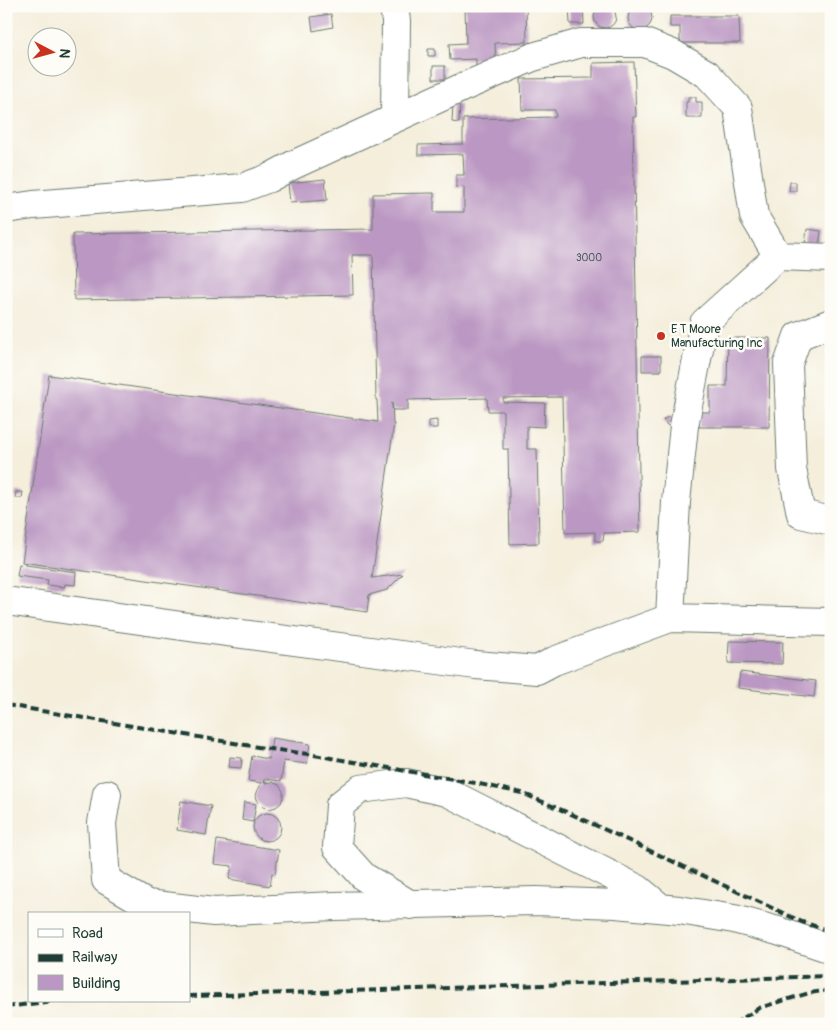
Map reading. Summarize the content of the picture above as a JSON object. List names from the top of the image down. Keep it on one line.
{"places":["E T Moore Manufacturing Inc"],"house_numbers":["3000"],"legend":["Road","Railway","Building"],"north":"right"}
